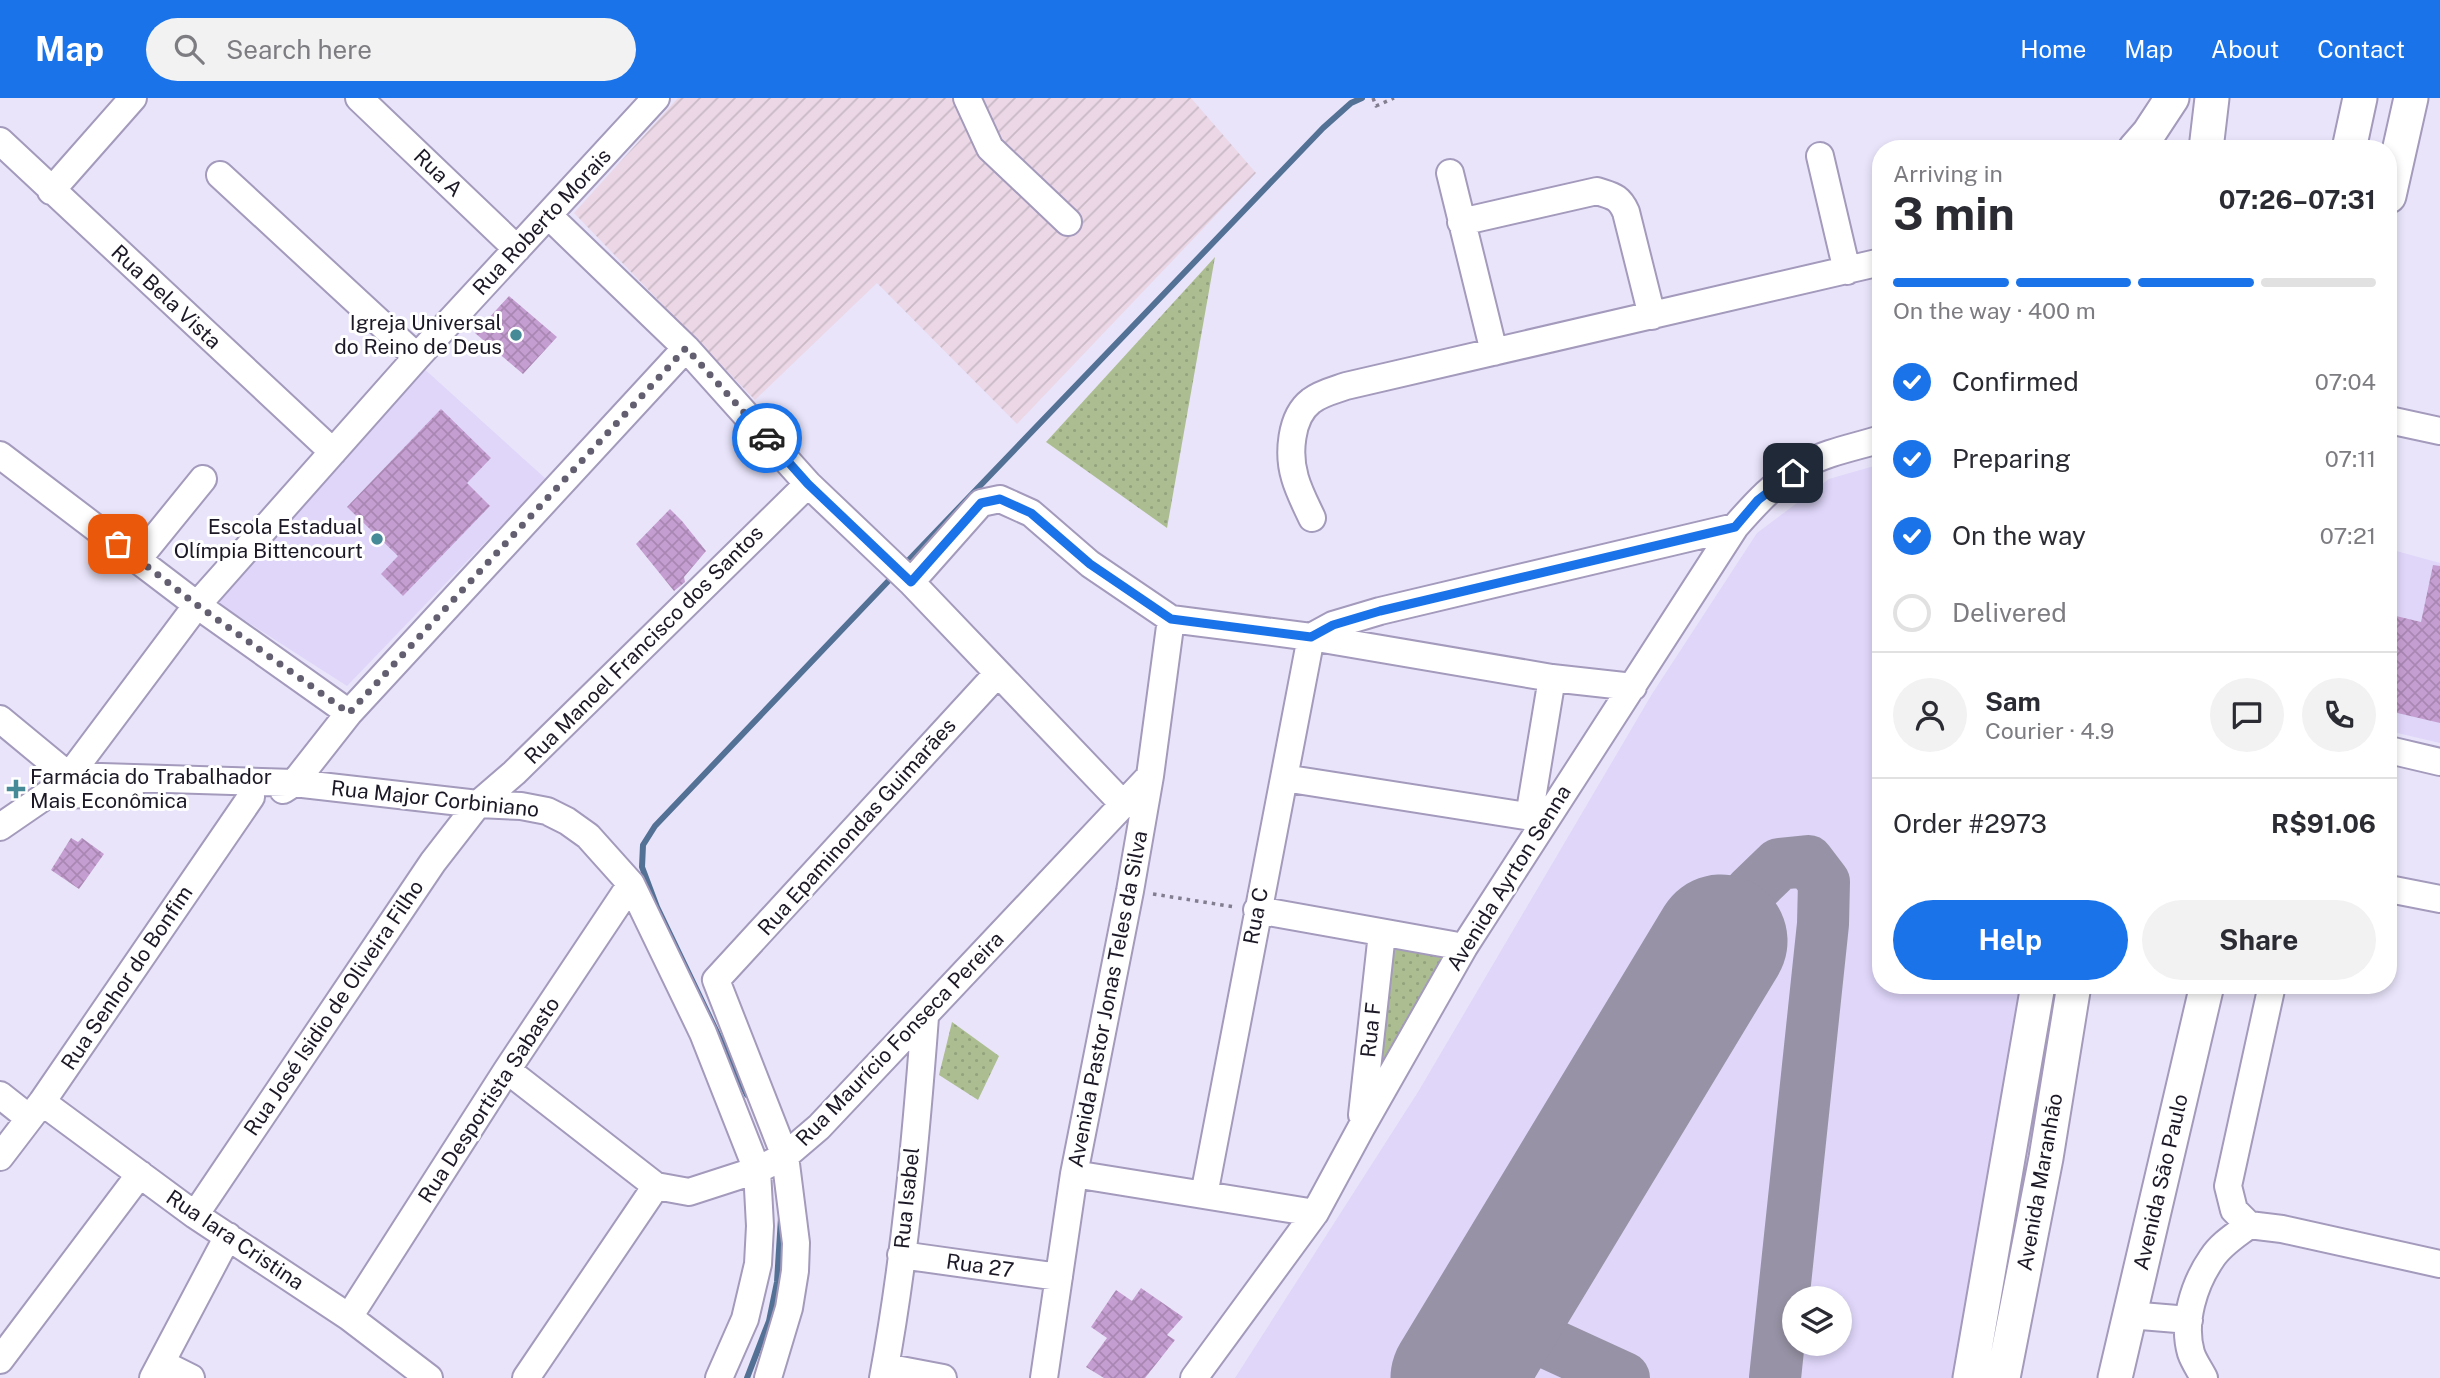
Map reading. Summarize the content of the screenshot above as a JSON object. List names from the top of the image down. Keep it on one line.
{"streets":{"main road":["Avenida Maranhão","Avenida São Paulo"],"street":["Rua A","Rua Roberto Morais","Rua Bela Vista","Rua Manoel Francisco dos Santos","Rua Major Corbiniano","Rua Epaminondas Guimarães","Avenida Ayrton Senna","Rua C","Rua Senhor do Bonfim","Avenida Pastor Jonas Teles da Silva","Rua José Isidio de Oliveira Filho","Rua F","Rua Maurício Fonseca Pereira","Rua Desportista Sabasto","Rua Isabel","Rua Iara Cristina","Rua 27"]},"crossings":[["Rua A","Rua Roberto Morais"],["Rua Roberto Morais","Rua Bela Vista"],["Rua Roberto Morais","Rua Major Corbiniano"],["Rua Manoel Francisco dos Santos","Rua Major Corbiniano"],["Rua Manoel Francisco dos Santos","Rua José Isidio de Oliveira Filho"],["Rua Major Corbiniano","Rua Senhor do Bonfim"],["Rua Major Corbiniano","Rua José Isidio de Oliveira Filho"],["Rua Major Corbiniano","Rua Maurício Fonseca Pereira"],["Rua Major Corbiniano","Rua Desportista Sabasto"],["Rua Epaminondas Guimarães","Rua Maurício Fonseca Pereira"],["Avenida Ayrton Senna","Rua F"],["Rua Senhor do Bonfim","Rua Iara Cristina"],["Avenida Pastor Jonas Teles da Silva","Rua Maurício Fonseca Pereira"],["Avenida Pastor Jonas Teles da Silva","Rua 27"],["Rua José Isidio de Oliveira Filho","Rua Iara Cristina"],["Rua Maurício Fonseca Pereira","Rua Desportista Sabasto"],["Rua Maurício Fonseca Pereira","Rua Isabel"],["Rua Desportista Sabasto","Rua Iara Cristina"],["Rua Isabel","Rua 27"]],"places":{"other":["Igreja Universal do Reino de Deus","Escola Estadual Olímpia Bittencourt"],"health":["Farmácia do Trabalhador Mais Econômica"]},"page":{"header":"Map","search":"Search here","nav":["Home","Map","About","Contact"],"heading":["3 min","Arriving in","07:26–07:31"],"panel":["Sam","Courier · 4.9","Order #2973","R$91.06"],"bar":"On the way · 400 m","list":[["Confirmed","07:04"],["Preparing","07:11"],["On the way","07:21"],"Delivered"],"buttons":["Help","Share"]}}
